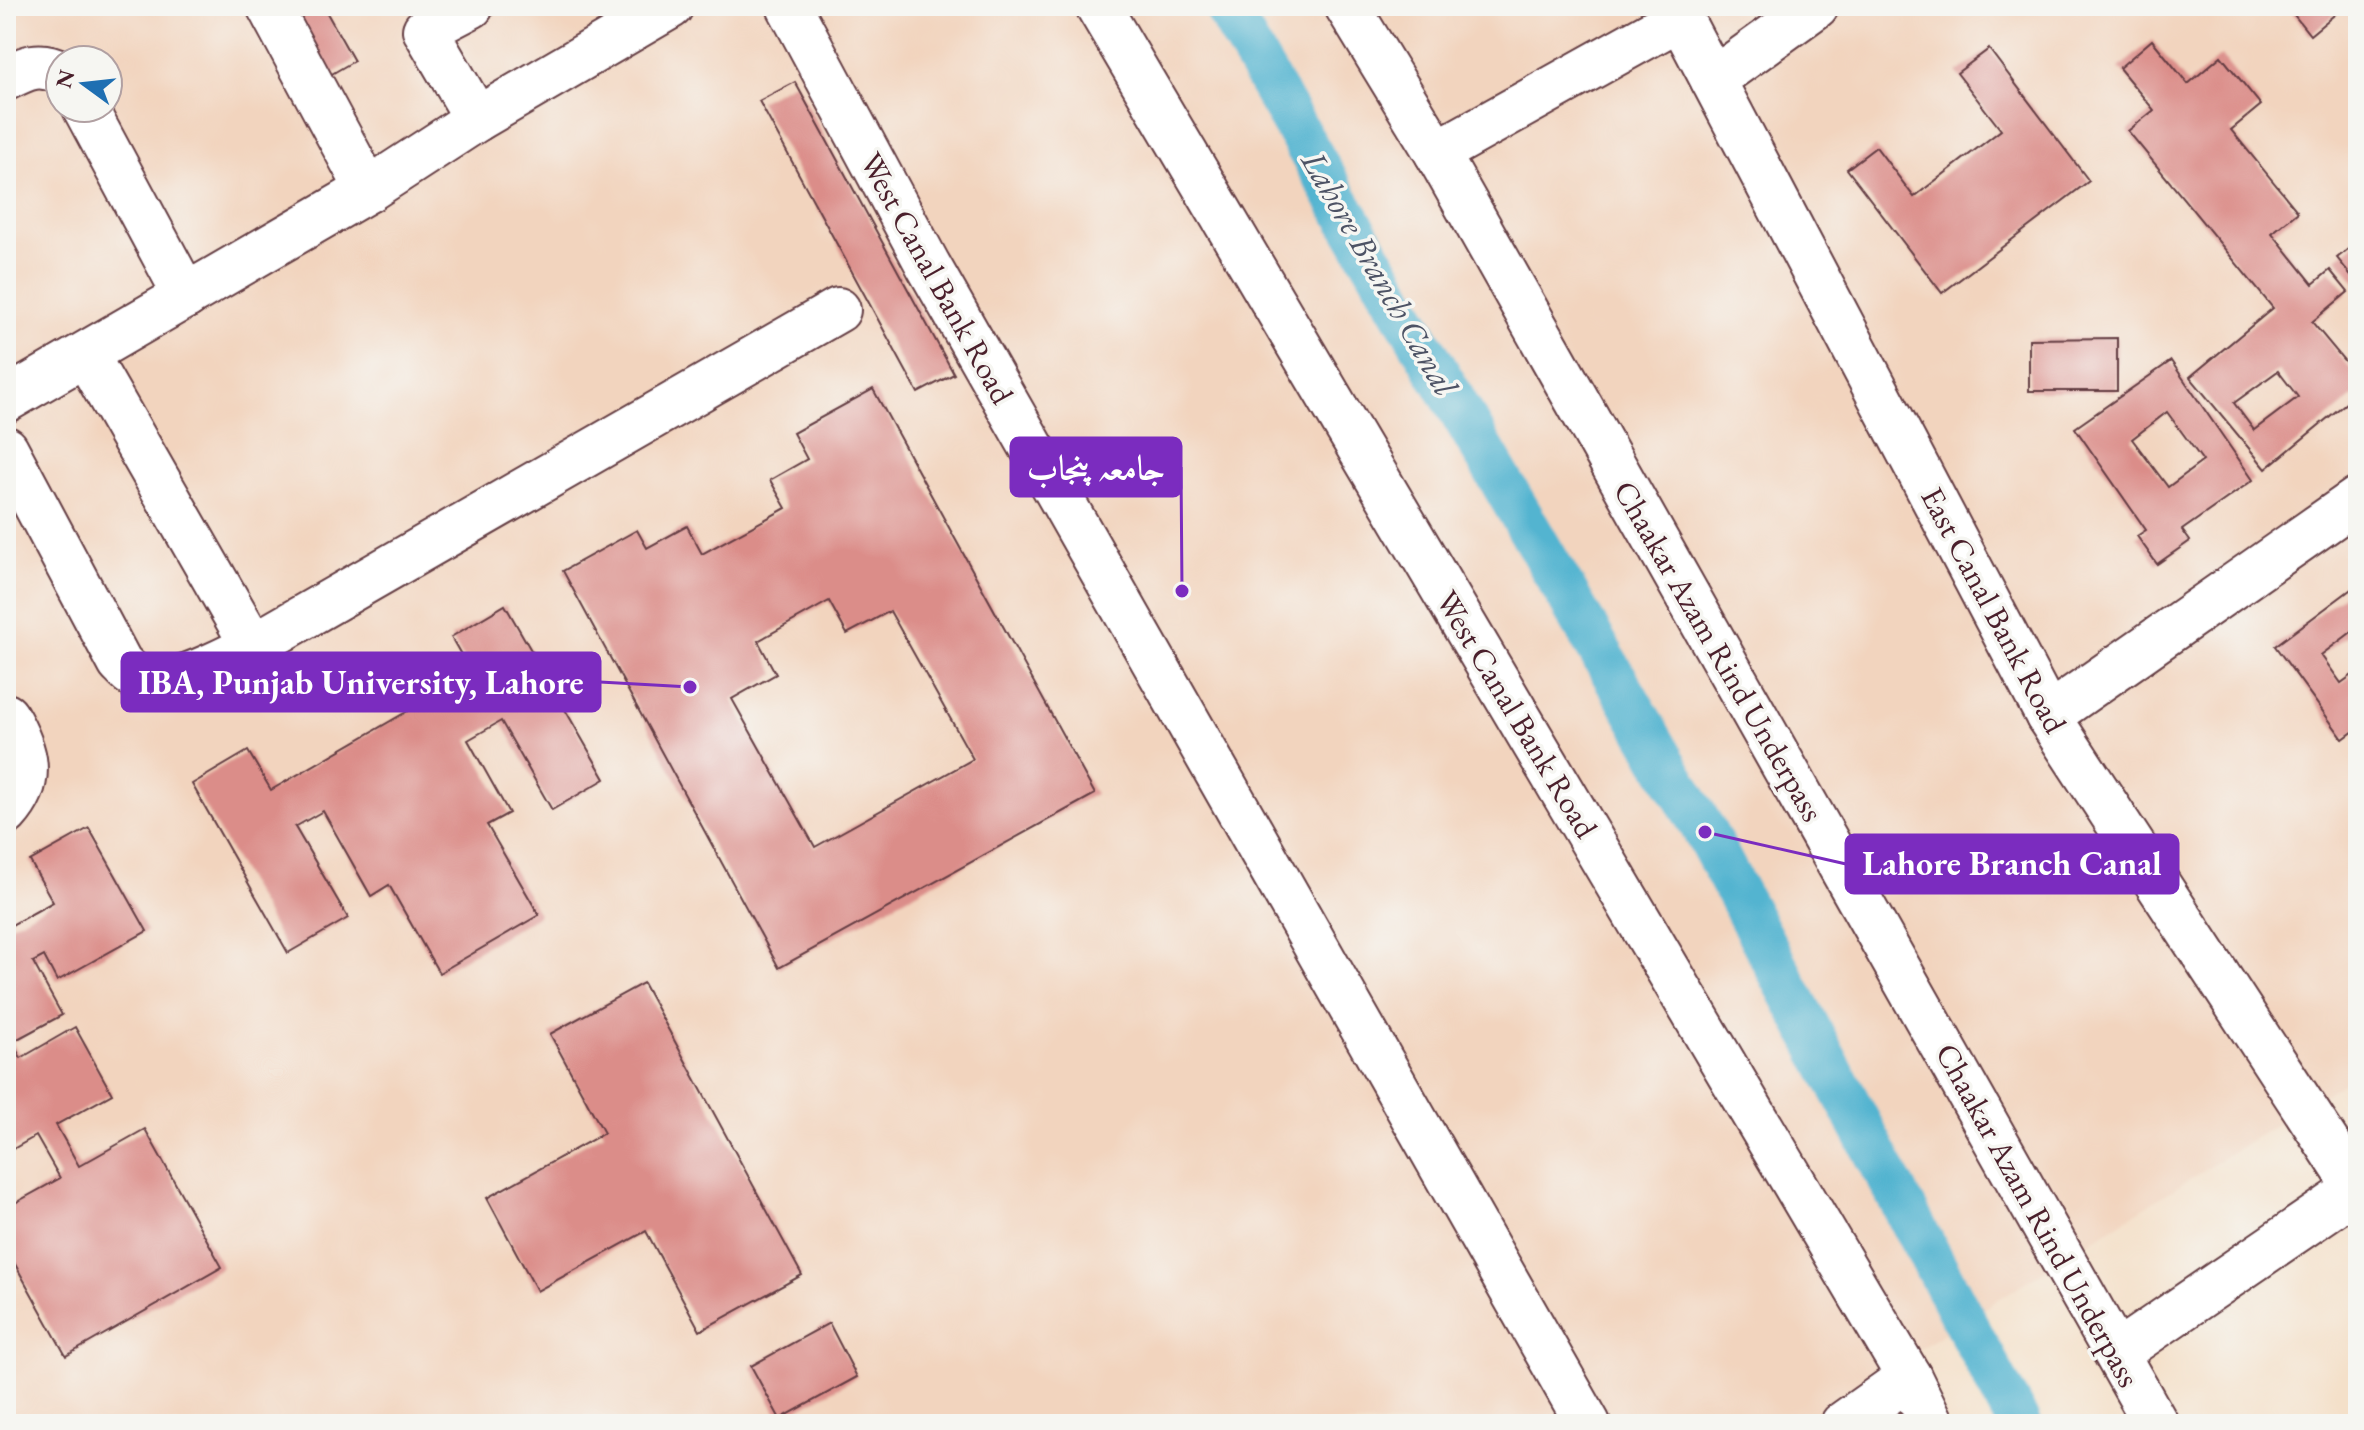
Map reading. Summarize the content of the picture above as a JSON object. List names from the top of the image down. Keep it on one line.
{"streets":{"main road":["West Canal Bank Road","East Canal Bank Road","Chaakar Azam Rind Underpass"]},"water":["Lahore Branch Canal"],"places":["جامعہ پنجاب","IBA, Punjab University, Lahore","Lahore Branch Canal"],"north":"left"}
